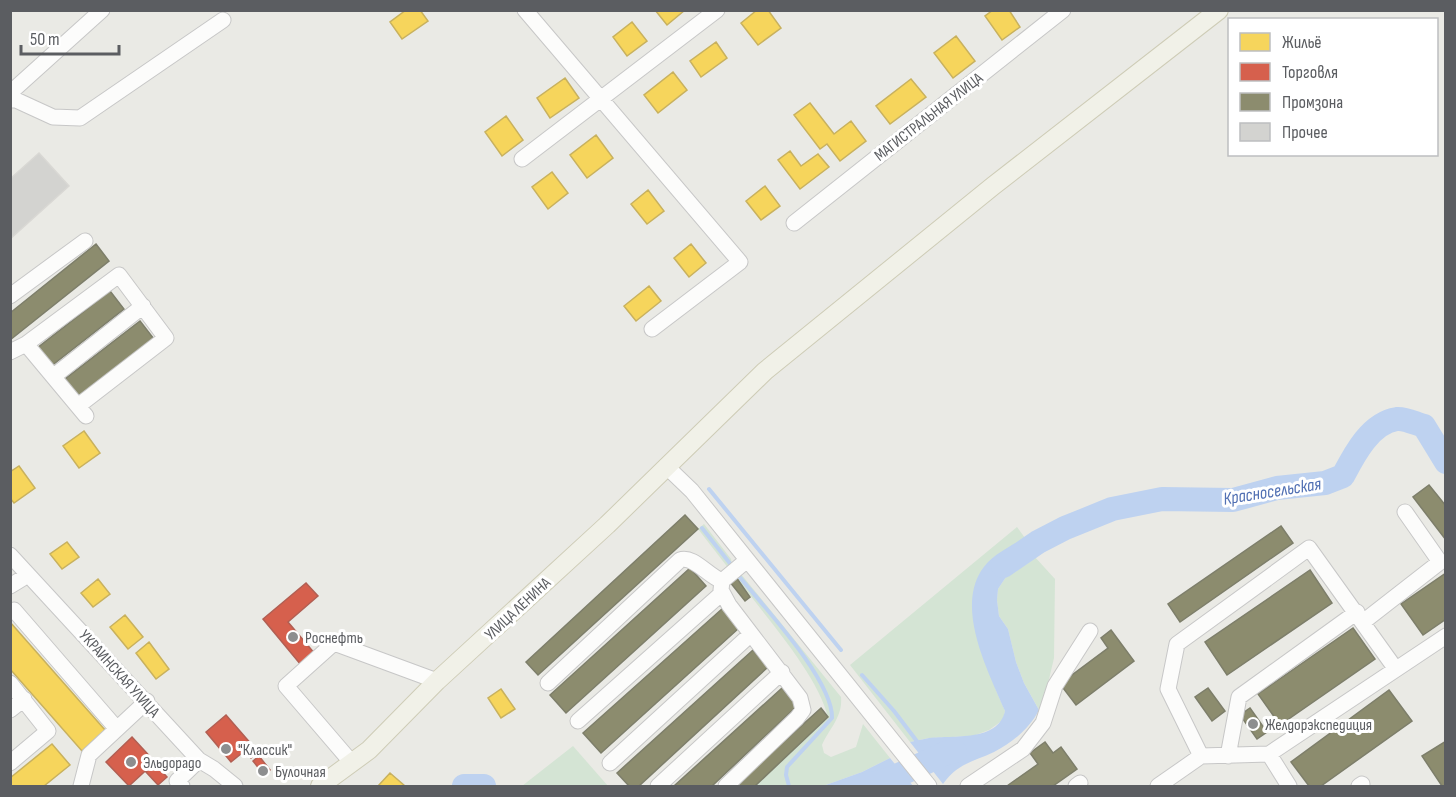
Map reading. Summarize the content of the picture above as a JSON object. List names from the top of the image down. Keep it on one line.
{"streets":{"main road":["УЛИЦА ЛЕНИНА"],"street":["МАГИСТРАЛЬНАЯ УЛИЦА","УКРАИНСКАЯ УЛИЦА"]},"water":["Красносельская"],"places":["Роснефть","Желдорэкспедиция","\"Классик\"","Эльдорадо","Булочная"],"legend":["Жильё","Торговля","Промзона","Прочее"],"scale_bar":"50 m"}
